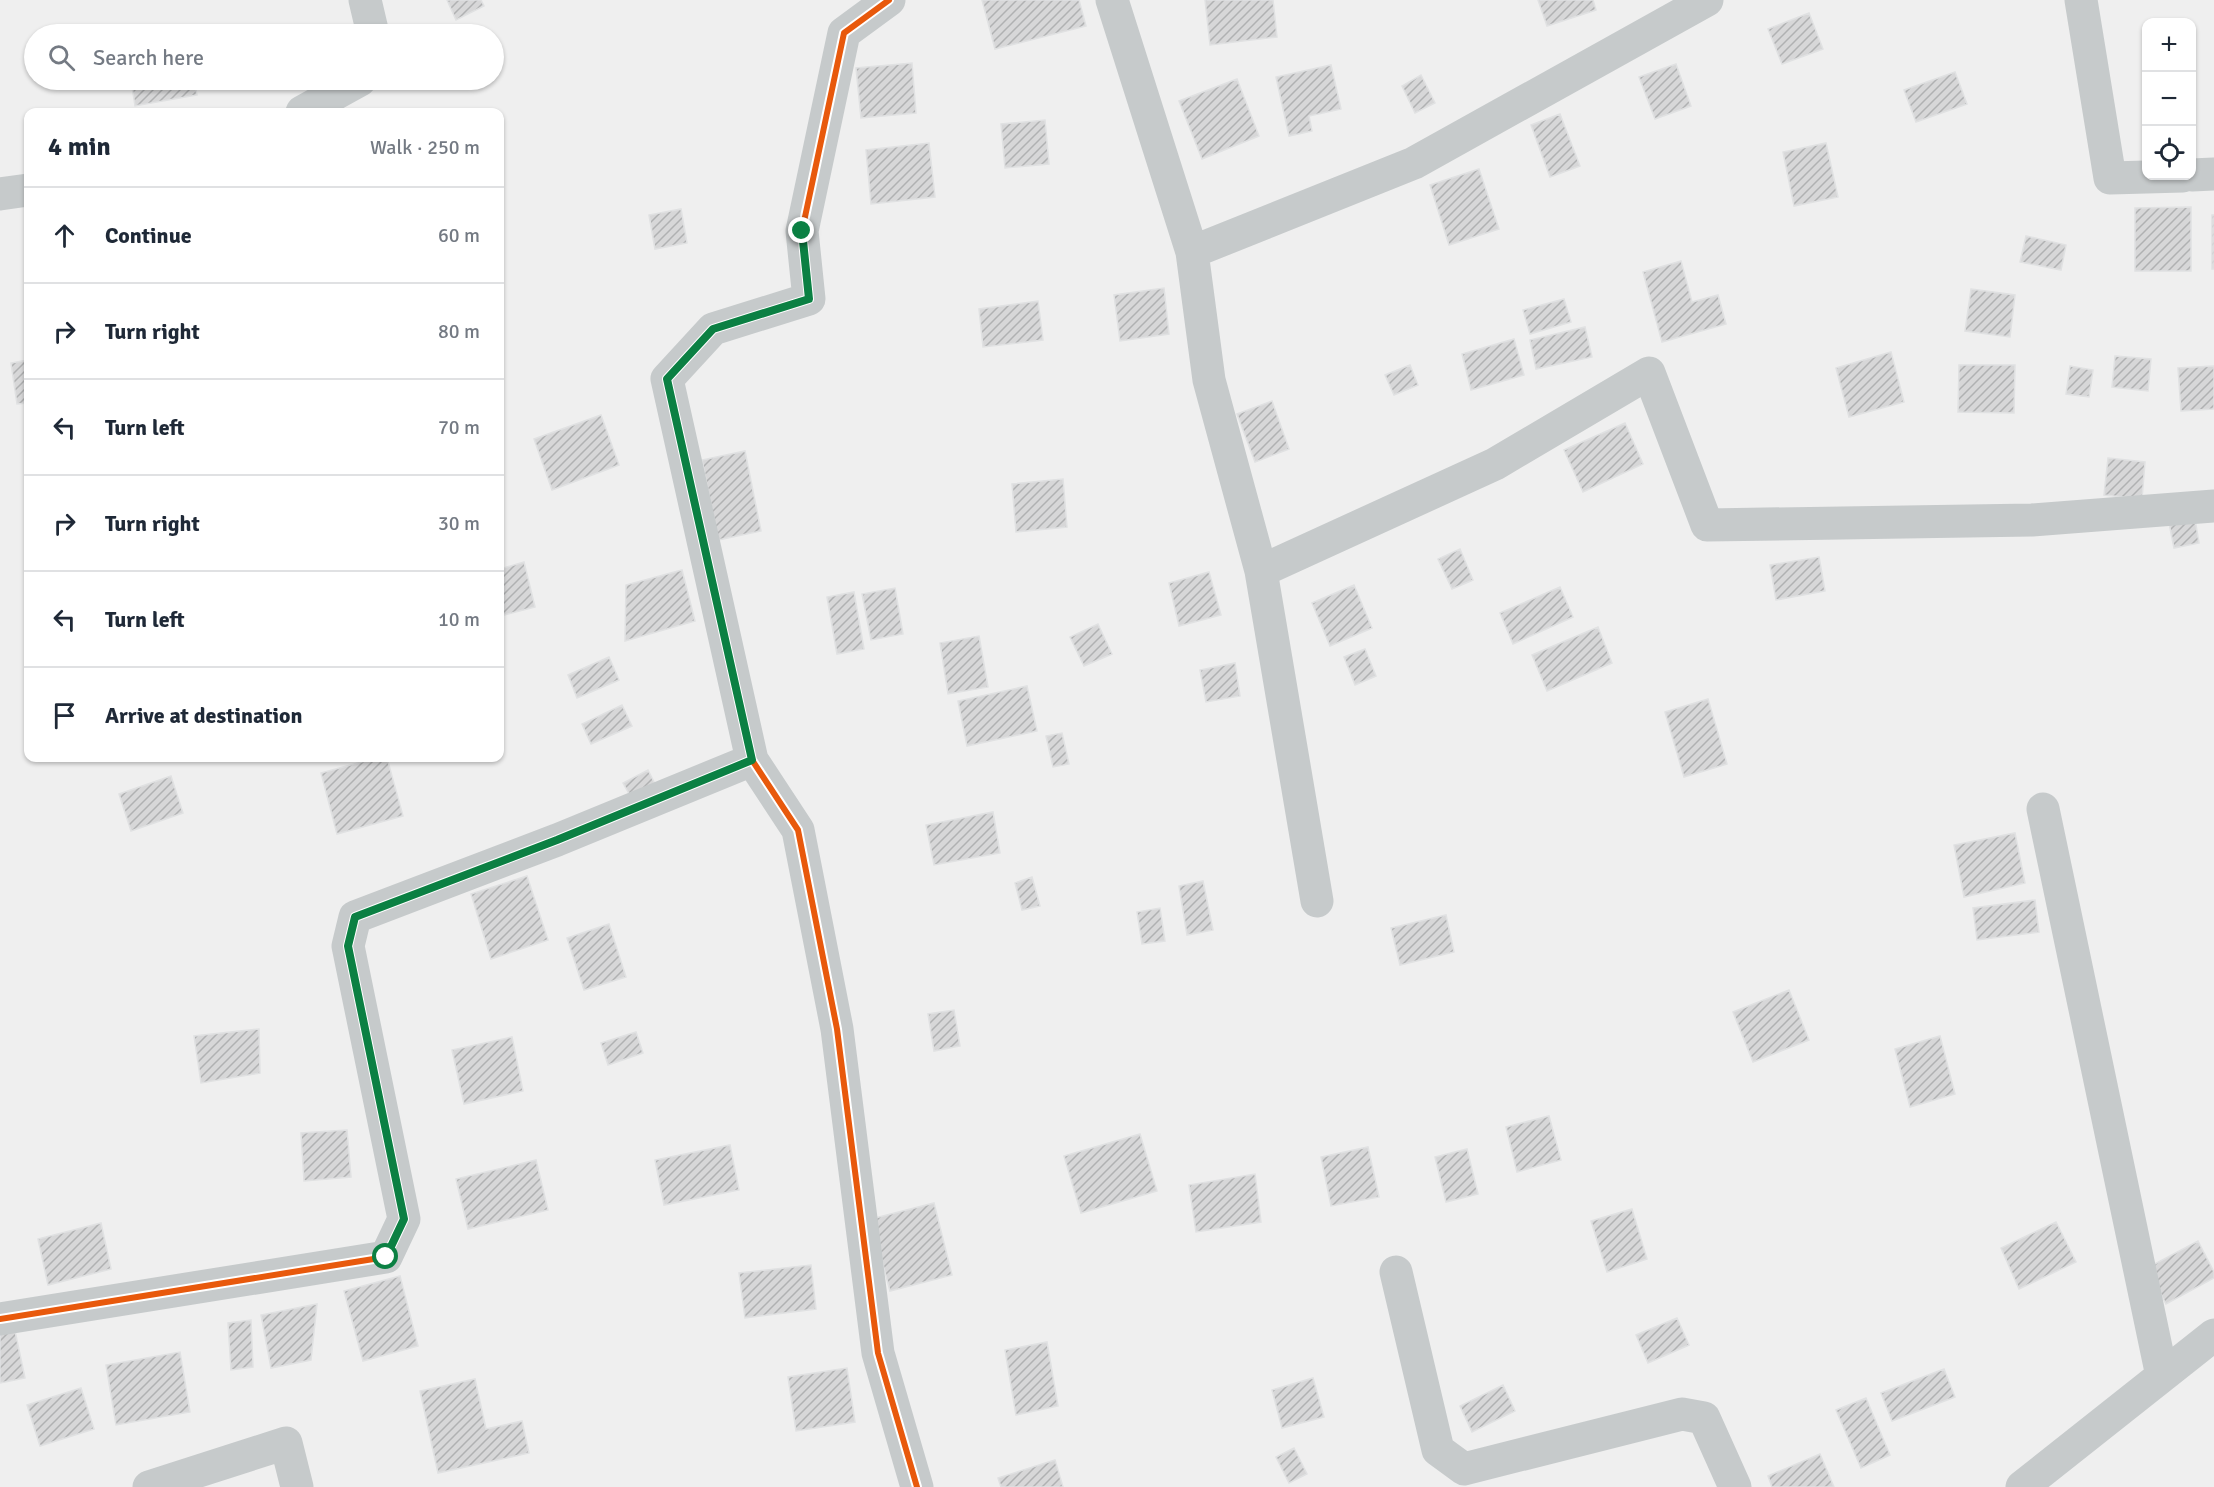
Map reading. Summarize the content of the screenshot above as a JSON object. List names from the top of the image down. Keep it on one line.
{"page":{"map_buttons":["+","−"],"search":"Search here","heading":["4 min","Walk · 250 m"],"list":[["Continue","60 m"],["Turn right","80 m"],["Turn left","70 m"],["Turn right","30 m"],["Turn left","10 m"],"Arrive at destination"]}}
